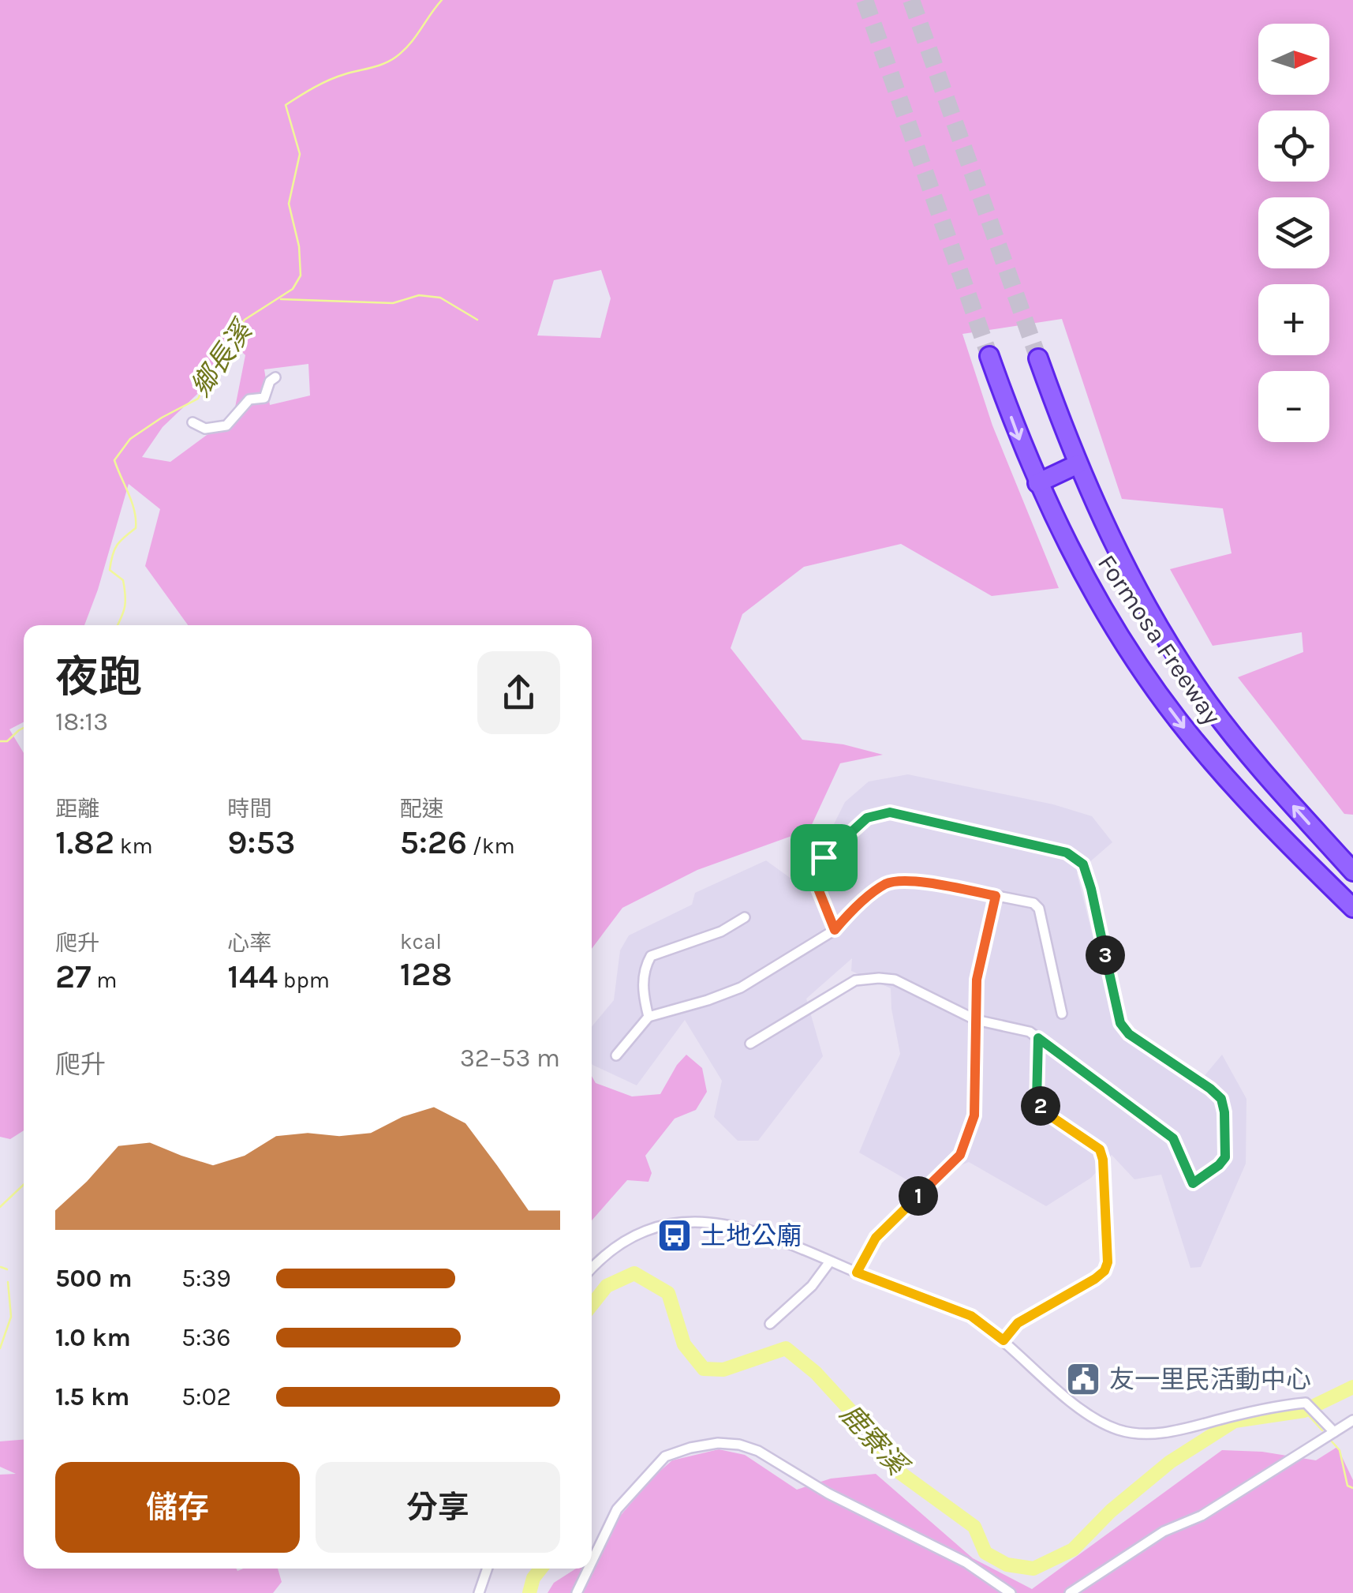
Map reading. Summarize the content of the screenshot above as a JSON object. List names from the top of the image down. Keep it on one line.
{"streets":{"highway":["Formosa Freeway"]},"water":["鄉長溪","鹿寮溪"],"places":{"bus stop":["土地公廟"],"public building":["友一里民活動中心"]},"north":"right","page":{"map_buttons":["+","−"],"heading":["夜跑","18:13"],"stats":[["距離","1.82 km"],["時間","9:53"],["配速","5:26 /km"],["爬升","27 m"],["心率","144 bpm"],["kcal","128"]],"pins":["3","2","1"],"chart":["爬升","32–53 m"],"list":[{"name":"500 m","note":"5:39"},{"name":"1.0 km","note":"5:36"},{"name":"1.5 km","note":"5:02"}],"buttons":["儲存","分享"]}}
